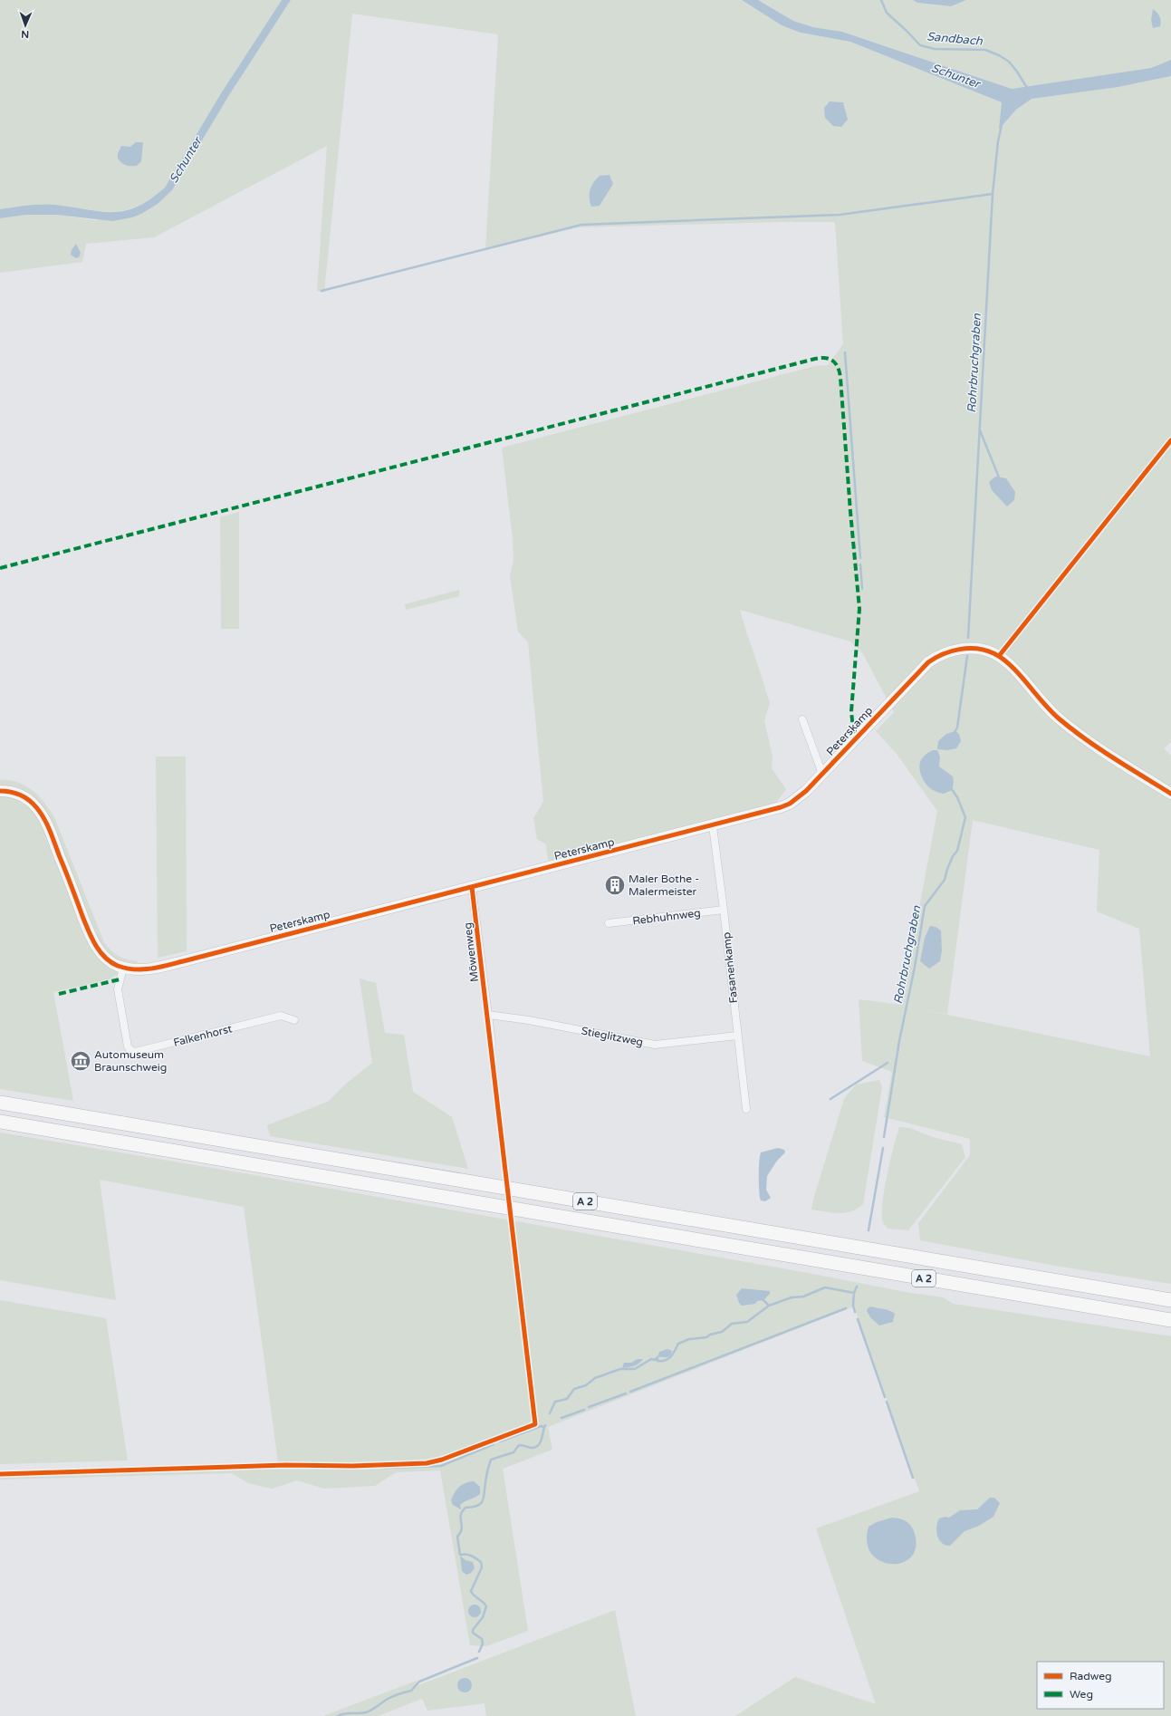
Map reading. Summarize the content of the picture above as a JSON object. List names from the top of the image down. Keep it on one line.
{"streets":{"highway":["A 2"],"street":["Peterskamp","Rebhuhnweg","Möwenweg","Fasanenkamp","Falkenhorst","Stieglitzweg"]},"crossings":[["Peterskamp","Möwenweg"],["Peterskamp","Fasanenkamp"],["Peterskamp","Falkenhorst"],["Rebhuhnweg","Fasanenkamp"],["Möwenweg","Stieglitzweg"],["Fasanenkamp","Stieglitzweg"]],"water":["Sandbach","Schunter","Rohrbruchgraben"],"places":{"building":["Maler Bothe - Malermeister"],"museum":["Automuseum Braunschweig"]},"legend":["Radweg","Weg"],"north":"bottom"}
